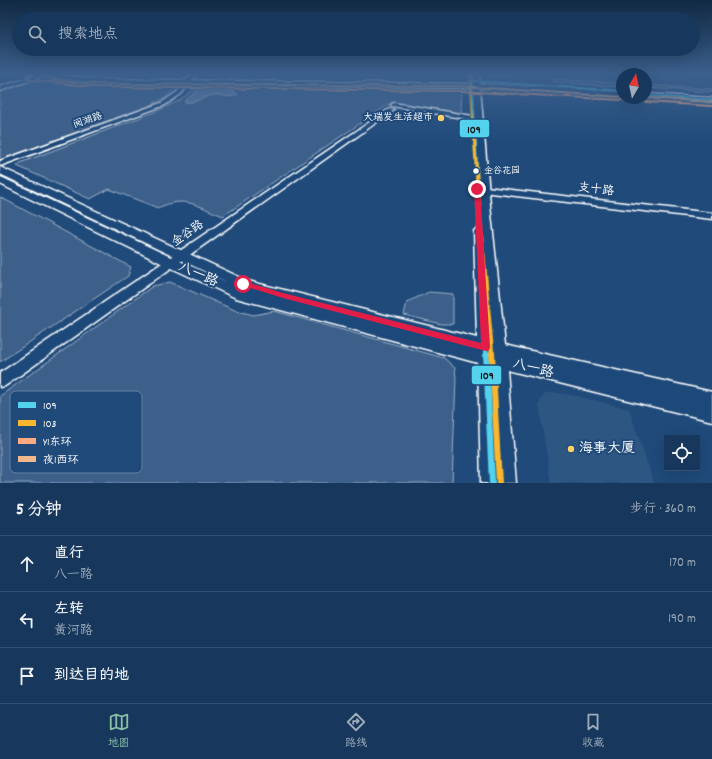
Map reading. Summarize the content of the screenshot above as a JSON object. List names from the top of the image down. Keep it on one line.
{"streets":{"main road":["八一路"],"street":["阅湖路","支十路","金谷路"]},"crossings":[["金谷路","八一路"]],"places":["大瑞发生活超市","金谷花园","海事大厦"],"lines":["transit line 109","transit line 103","transit line Y1东环","transit line 夜1西环"],"legend":["109","103","Y1东环","夜1西环"],"north":"top","page":{"search":"搜索地点","heading":["5 分钟","步行 · 360 m"],"list":[["直行","八一路","170 m"],["左转","黄河路","190 m"],"到达目的地"],"nav":["地图","路线","收藏"]}}
